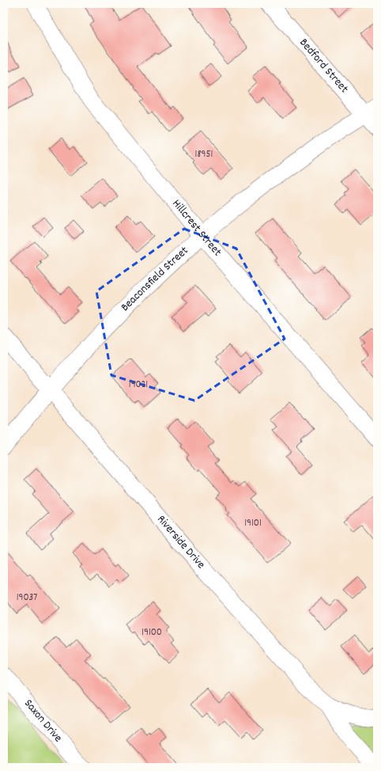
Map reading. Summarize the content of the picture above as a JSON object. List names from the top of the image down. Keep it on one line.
{"streets":{"street":["Bedford Street","Hillcrest Street","Beaconsfield Street","Riverside Drive","Saxon Drive"]},"crossings":[["Bedford Street","Beaconsfield Street"],["Hillcrest Street","Beaconsfield Street"],["Beaconsfield Street","Riverside Drive"]],"house_numbers":["18951","19021","19101","19037","19100"]}
